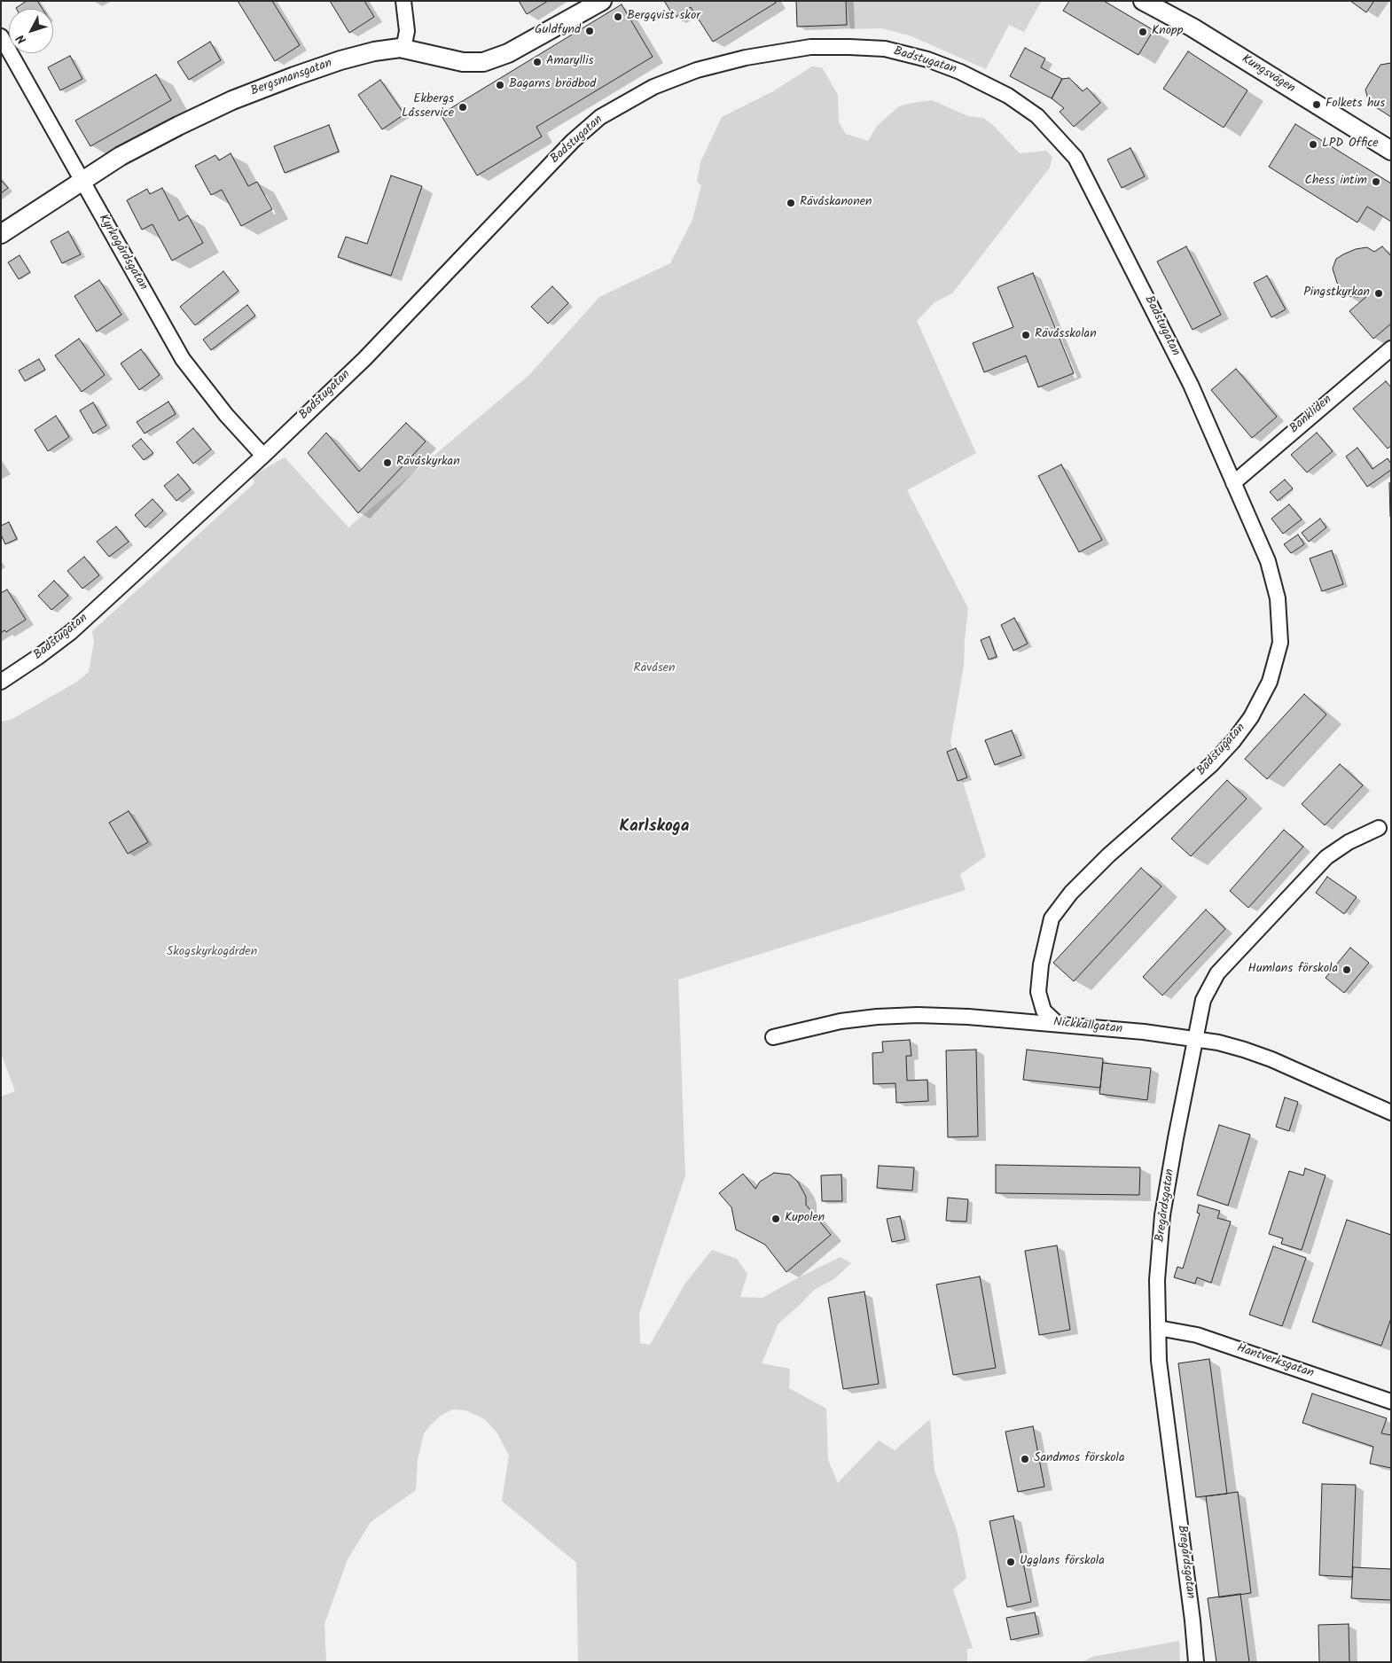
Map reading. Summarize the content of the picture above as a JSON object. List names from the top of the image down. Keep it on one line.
{"streets":{"street":["Badstugatan","Kungsvägen","Bergsmansgatan","Kyrkogårdsgatan","Bankliden","Nickkällgatan","Bregårdsgatan","Hantverksgatan"]},"crossings":[["Badstugatan","Kyrkogårdsgatan"],["Badstugatan","Bankliden"],["Badstugatan","Nickkällgatan"],["Bergsmansgatan","Kyrkogårdsgatan"],["Nickkällgatan","Bregårdsgatan"],["Bregårdsgatan","Hantverksgatan"]],"districts":["Karlskoga"],"parks":["Rävåsen","Skogskyrkogården"],"places":["Bergqvist skor","Guldfynd","Knopp","Amaryllis","Bagarns brödbod","Folkets hus","Ekbergs Låsservice","LPD Office","Chess intim","Rävåskanonen","Pingstkyrkan","Rävåsskolan","Rävåskyrkan","Humlans förskola","Kupolen","Sandmos förskola","Ugglans förskola"],"north":"bottom left"}
